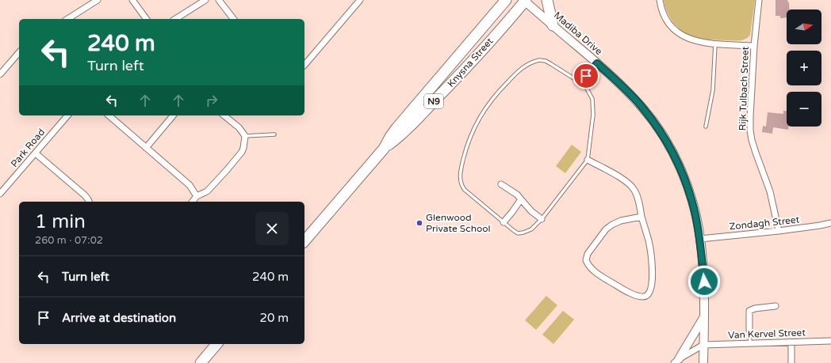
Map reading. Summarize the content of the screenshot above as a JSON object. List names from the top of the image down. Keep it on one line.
{"streets":{"highway":["Knysna Street","N9"],"street":["Madiba Drive","Rijk Tulbach Street","Park Road","Zondagh Street","Van Kervel Street"]},"crossings":[["Madiba Drive","Knysna Street"],["Madiba Drive","Zondagh Street"],["Madiba Drive","Van Kervel Street"],["Rijk Tulbach Street","Zondagh Street"]],"places":["Glenwood Private School"],"north":"right","page":{"map_buttons":["+","−"],"turn":["240 m","Turn left"],"heading":["1 min","260 m · 07:02"],"list":[{"name":"Turn left","value":"240 m"},{"name":"Arrive at destination","value":"20 m"}]}}
